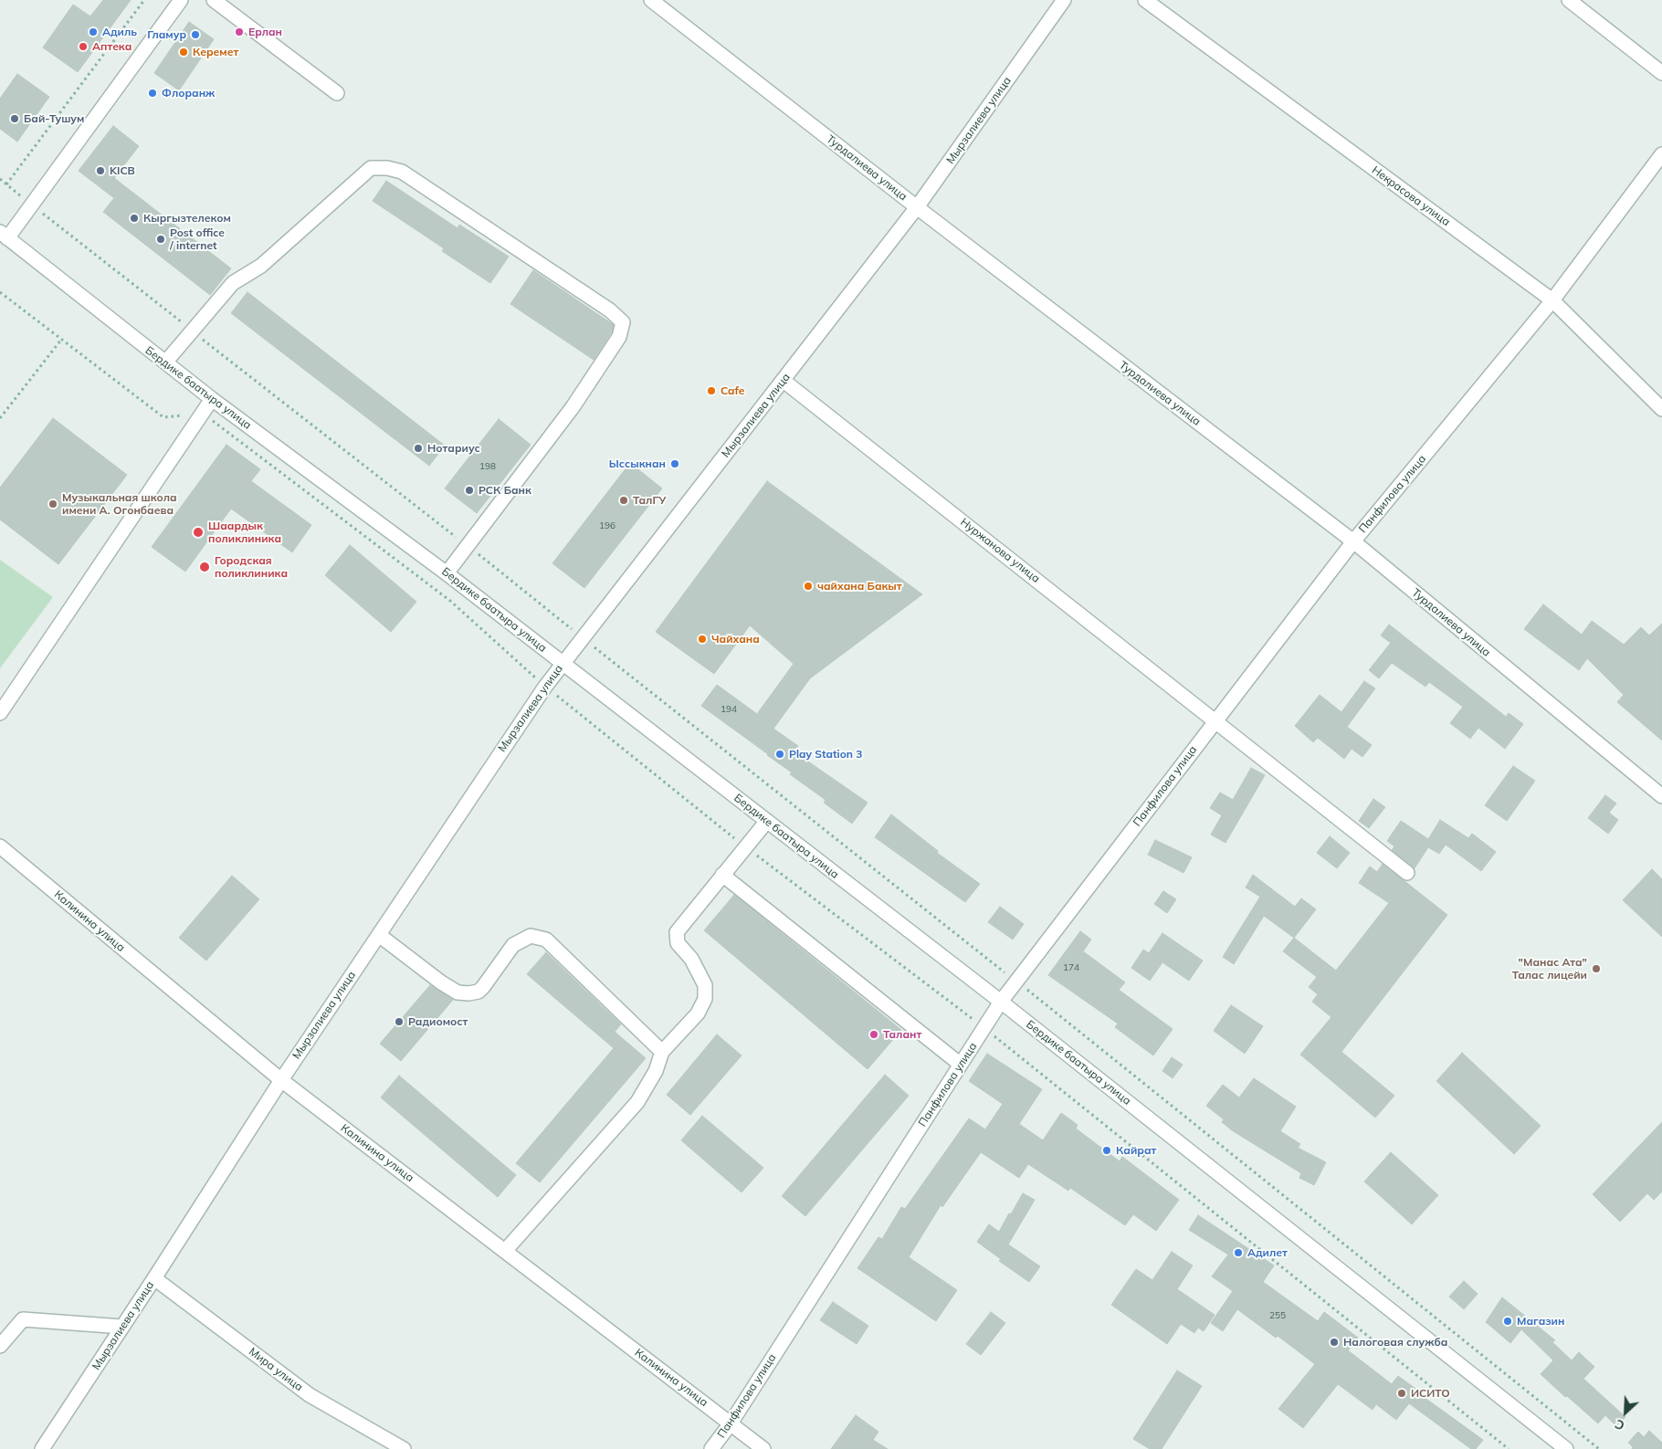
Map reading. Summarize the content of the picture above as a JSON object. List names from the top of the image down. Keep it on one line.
{"streets":{"street":["Мырзалиева улица","Турдалиева улица","Некрасова улица","Бердике баатыра улица","Панфилова улица","Нуржанова улица","Калинина улица","Мира улица"]},"crossings":[["Мырзалиева улица","Турдалиева улица"],["Мырзалиева улица","Бердике баатыра улица"],["Мырзалиева улица","Нуржанова улица"],["Мырзалиева улица","Калинина улица"],["Мырзалиева улица","Мира улица"],["Турдалиева улица","Панфилова улица"],["Некрасова улица","Панфилова улица"],["Бердике баатыра улица","Панфилова улица"],["Панфилова улица","Нуржанова улица"],["Панфилова улица","Калинина улица"]],"places":["Адиль","Ерлан","Гламур","Аптека","Керемет","Флоранж","Бай-Тушум","KICB","Кыргызтелеком","Post office / internet","Cafe","Нотариус","Ыссыкнан","РСК Банк","ТалГУ","Музыкальная школа имени А. Огонбаева","Шаардык поликлиника","Городская поликлиника","чайхана Бакыт","Чайхана","Play Station 3","\"Манас Ата\" Талас лицейи","Радиомост","Талант","Кайрат","Адилет","Магазин","Налоговая служба","ИСИТО"],"house_numbers":["198","196","194","174","255"],"north":"bottom left"}
